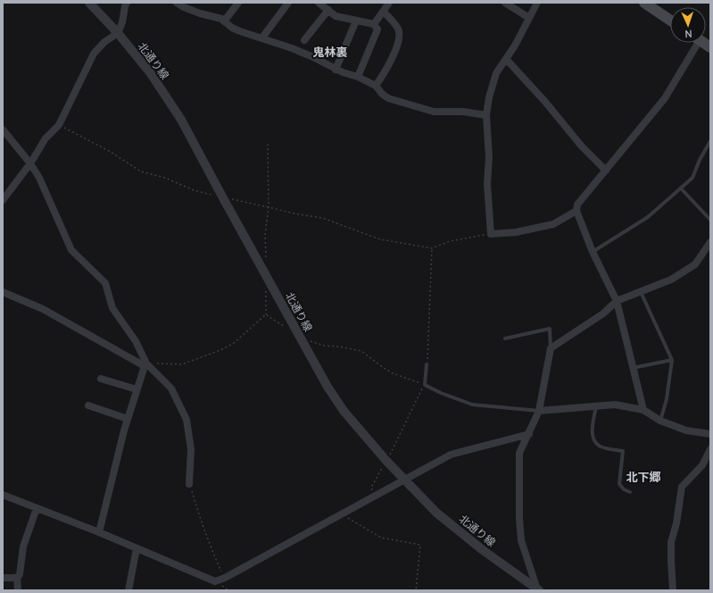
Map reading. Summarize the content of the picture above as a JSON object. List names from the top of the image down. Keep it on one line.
{"streets":{"street":["北通り線"]},"districts":["鬼林裏","北下郷"],"north":"bottom"}
